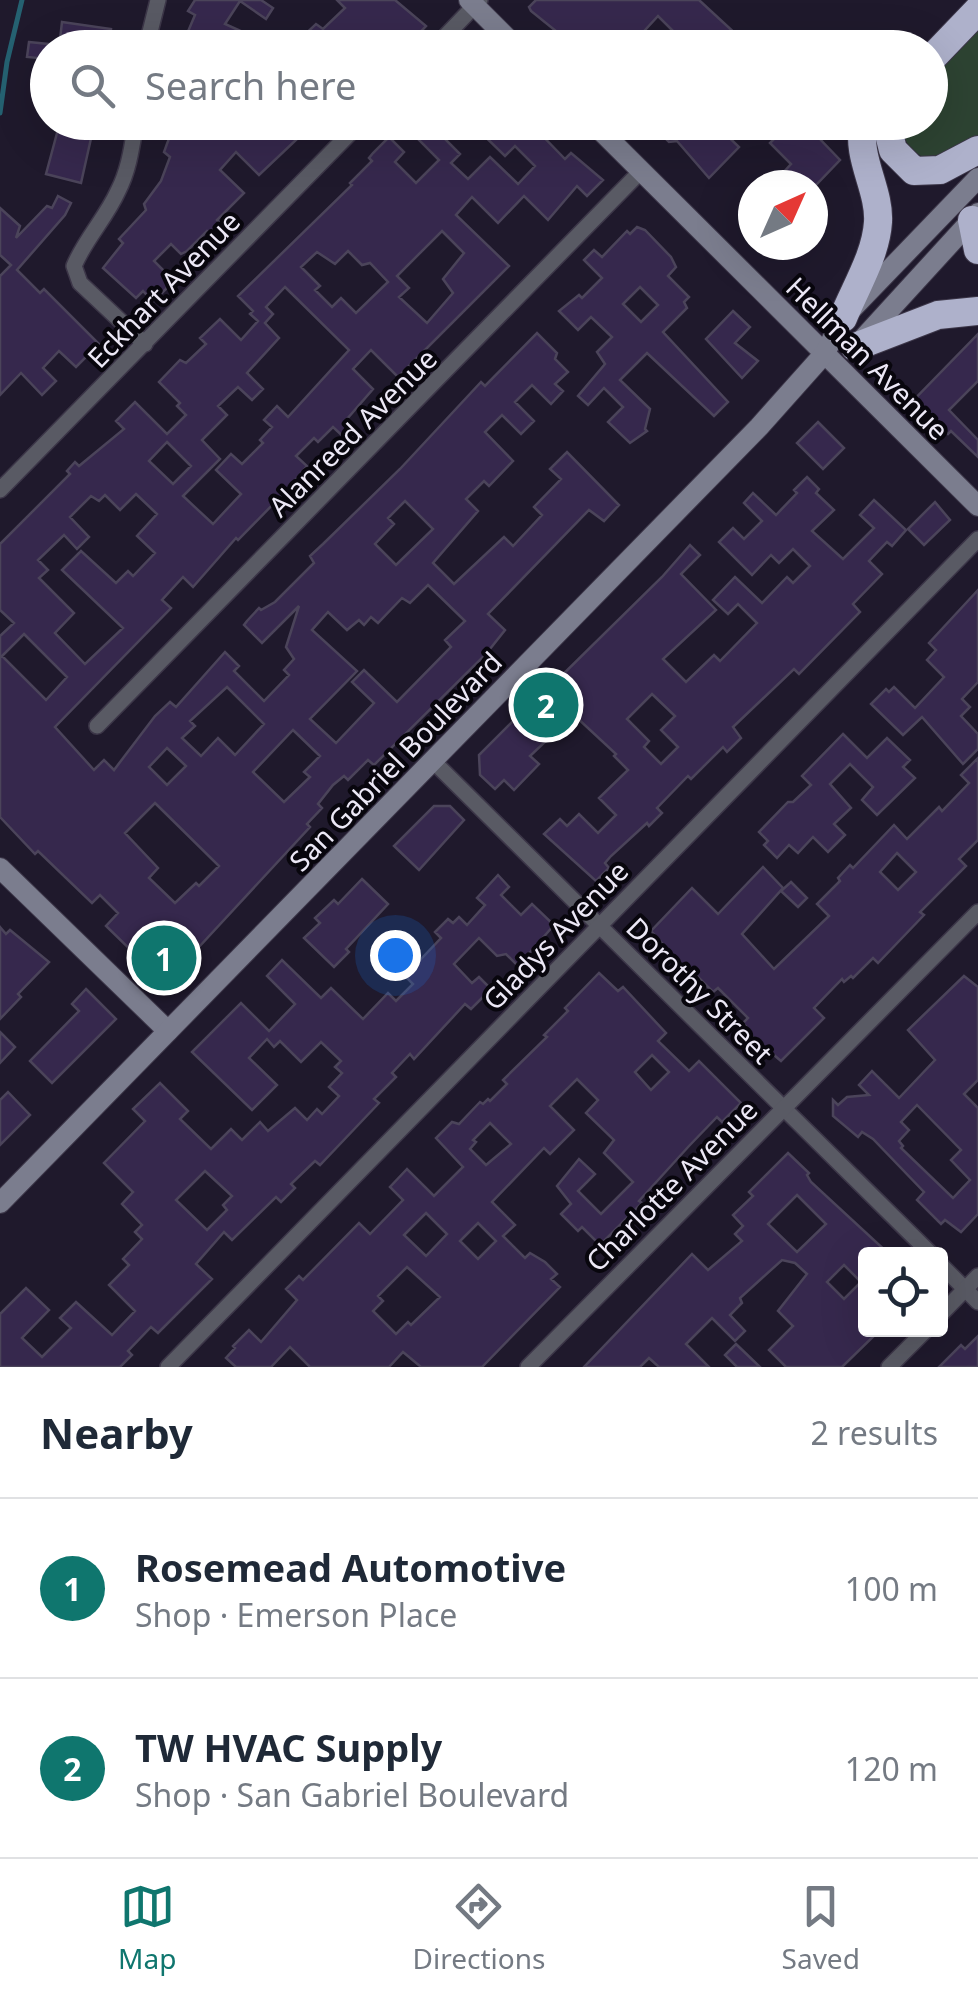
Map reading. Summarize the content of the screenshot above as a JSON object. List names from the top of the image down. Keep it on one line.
{"streets":{"main road":["Hellman Avenue","San Gabriel Boulevard"],"street":["Eckhart Avenue","Alanreed Avenue","Gladys Avenue","Dorothy Street","Charlotte Avenue"]},"crossings":[["Hellman Avenue","Alanreed Avenue"],["Hellman Avenue","San Gabriel Boulevard"],["San Gabriel Boulevard","Dorothy Street"],["Gladys Avenue","Dorothy Street"],["Dorothy Street","Charlotte Avenue"]],"north":"top right","page":{"search":"Search here","pins":["2","1"],"heading":["Nearby","2 results"],"list":[{"mark":"1","name":"Rosemead Automotive","note":"Shop · Emerson Place","value":"100 m"},{"mark":"2","name":"TW HVAC Supply","note":"Shop · San Gabriel Boulevard","value":"120 m"}],"nav":["Map","Directions","Saved"]}}
